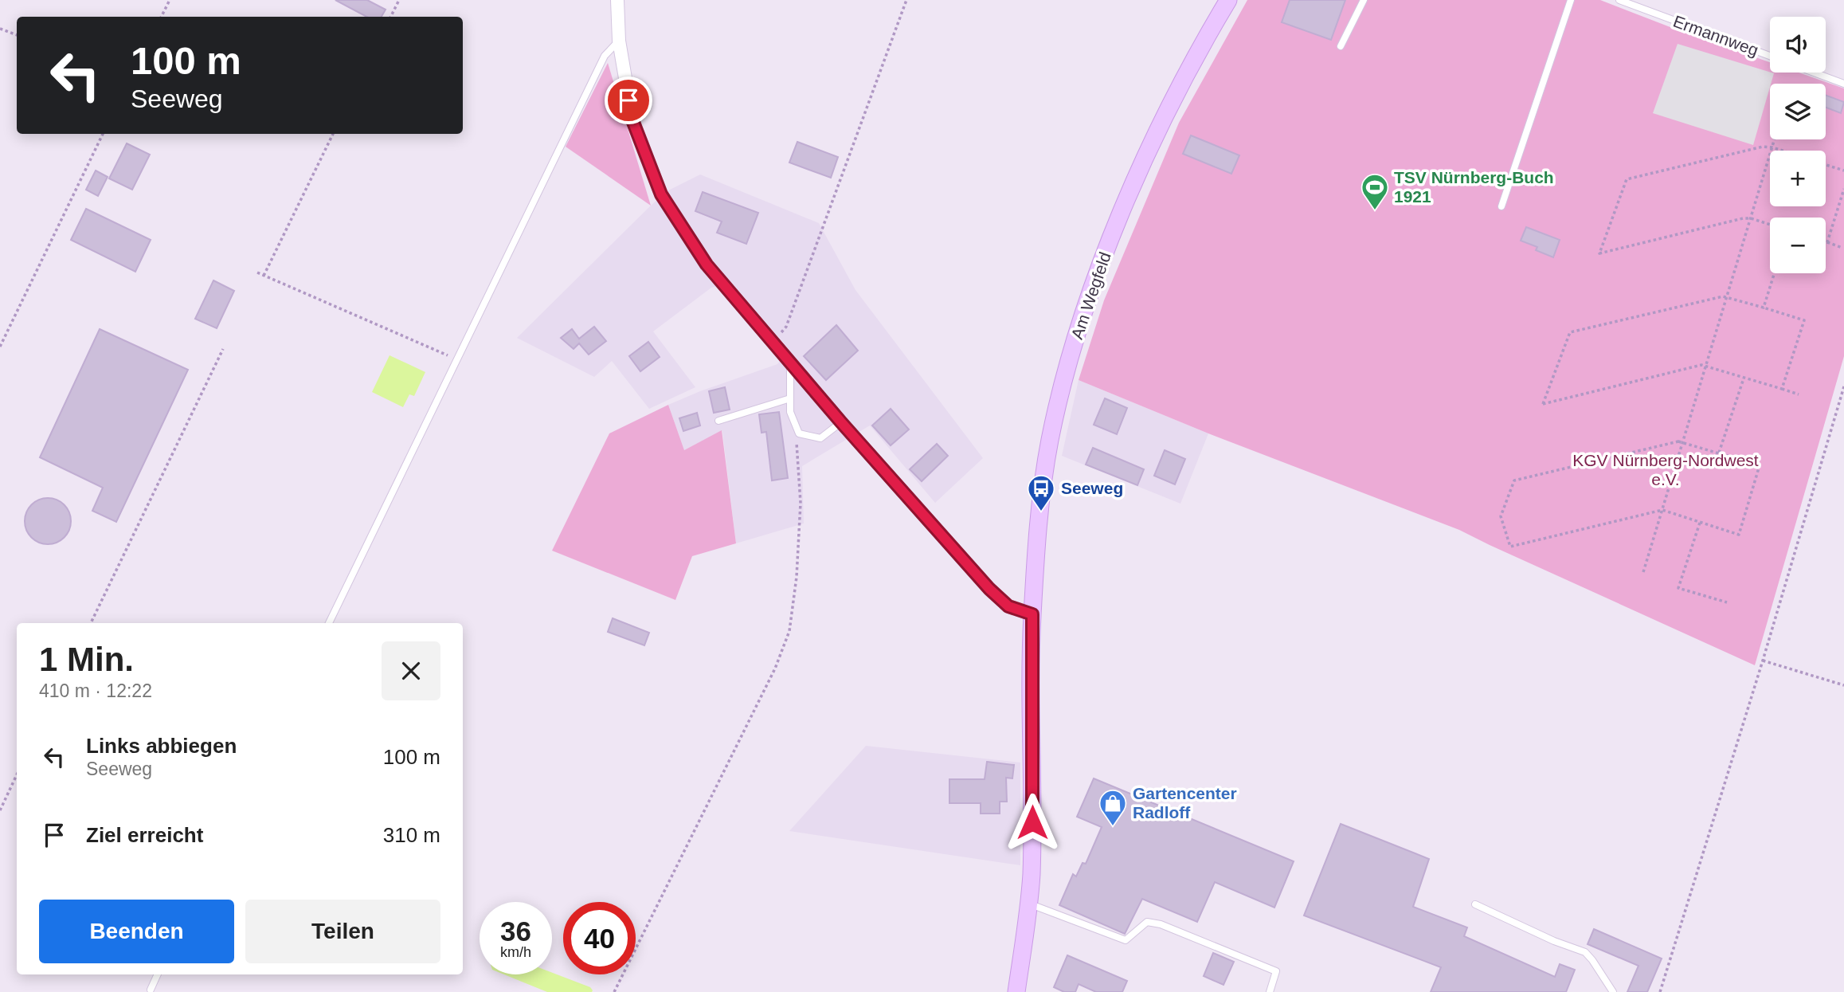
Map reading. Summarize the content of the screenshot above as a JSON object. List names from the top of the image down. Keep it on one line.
{"streets":{"street":["Am Wegfeld"],"lane":["Ermannweg"]},"parks":["KGV Nürnberg-Nordwest e.V."],"places":{"sports":["TSV Nürnberg-Buch 1921"],"bus stop":["Seeweg"],"shop":["Gartencenter Radloff"]},"page":{"map_buttons":["+","−"],"turn":["100 m","Seeweg"],"heading":["1 Min.","410 m · 12:22"],"list":[{"name":"Links abbiegen","note":"Seeweg","value":"100 m"},{"name":"Ziel erreicht","value":"310 m"}],"buttons":["Beenden","Teilen"],"speed":"36 km/h","limit":"40"}}
